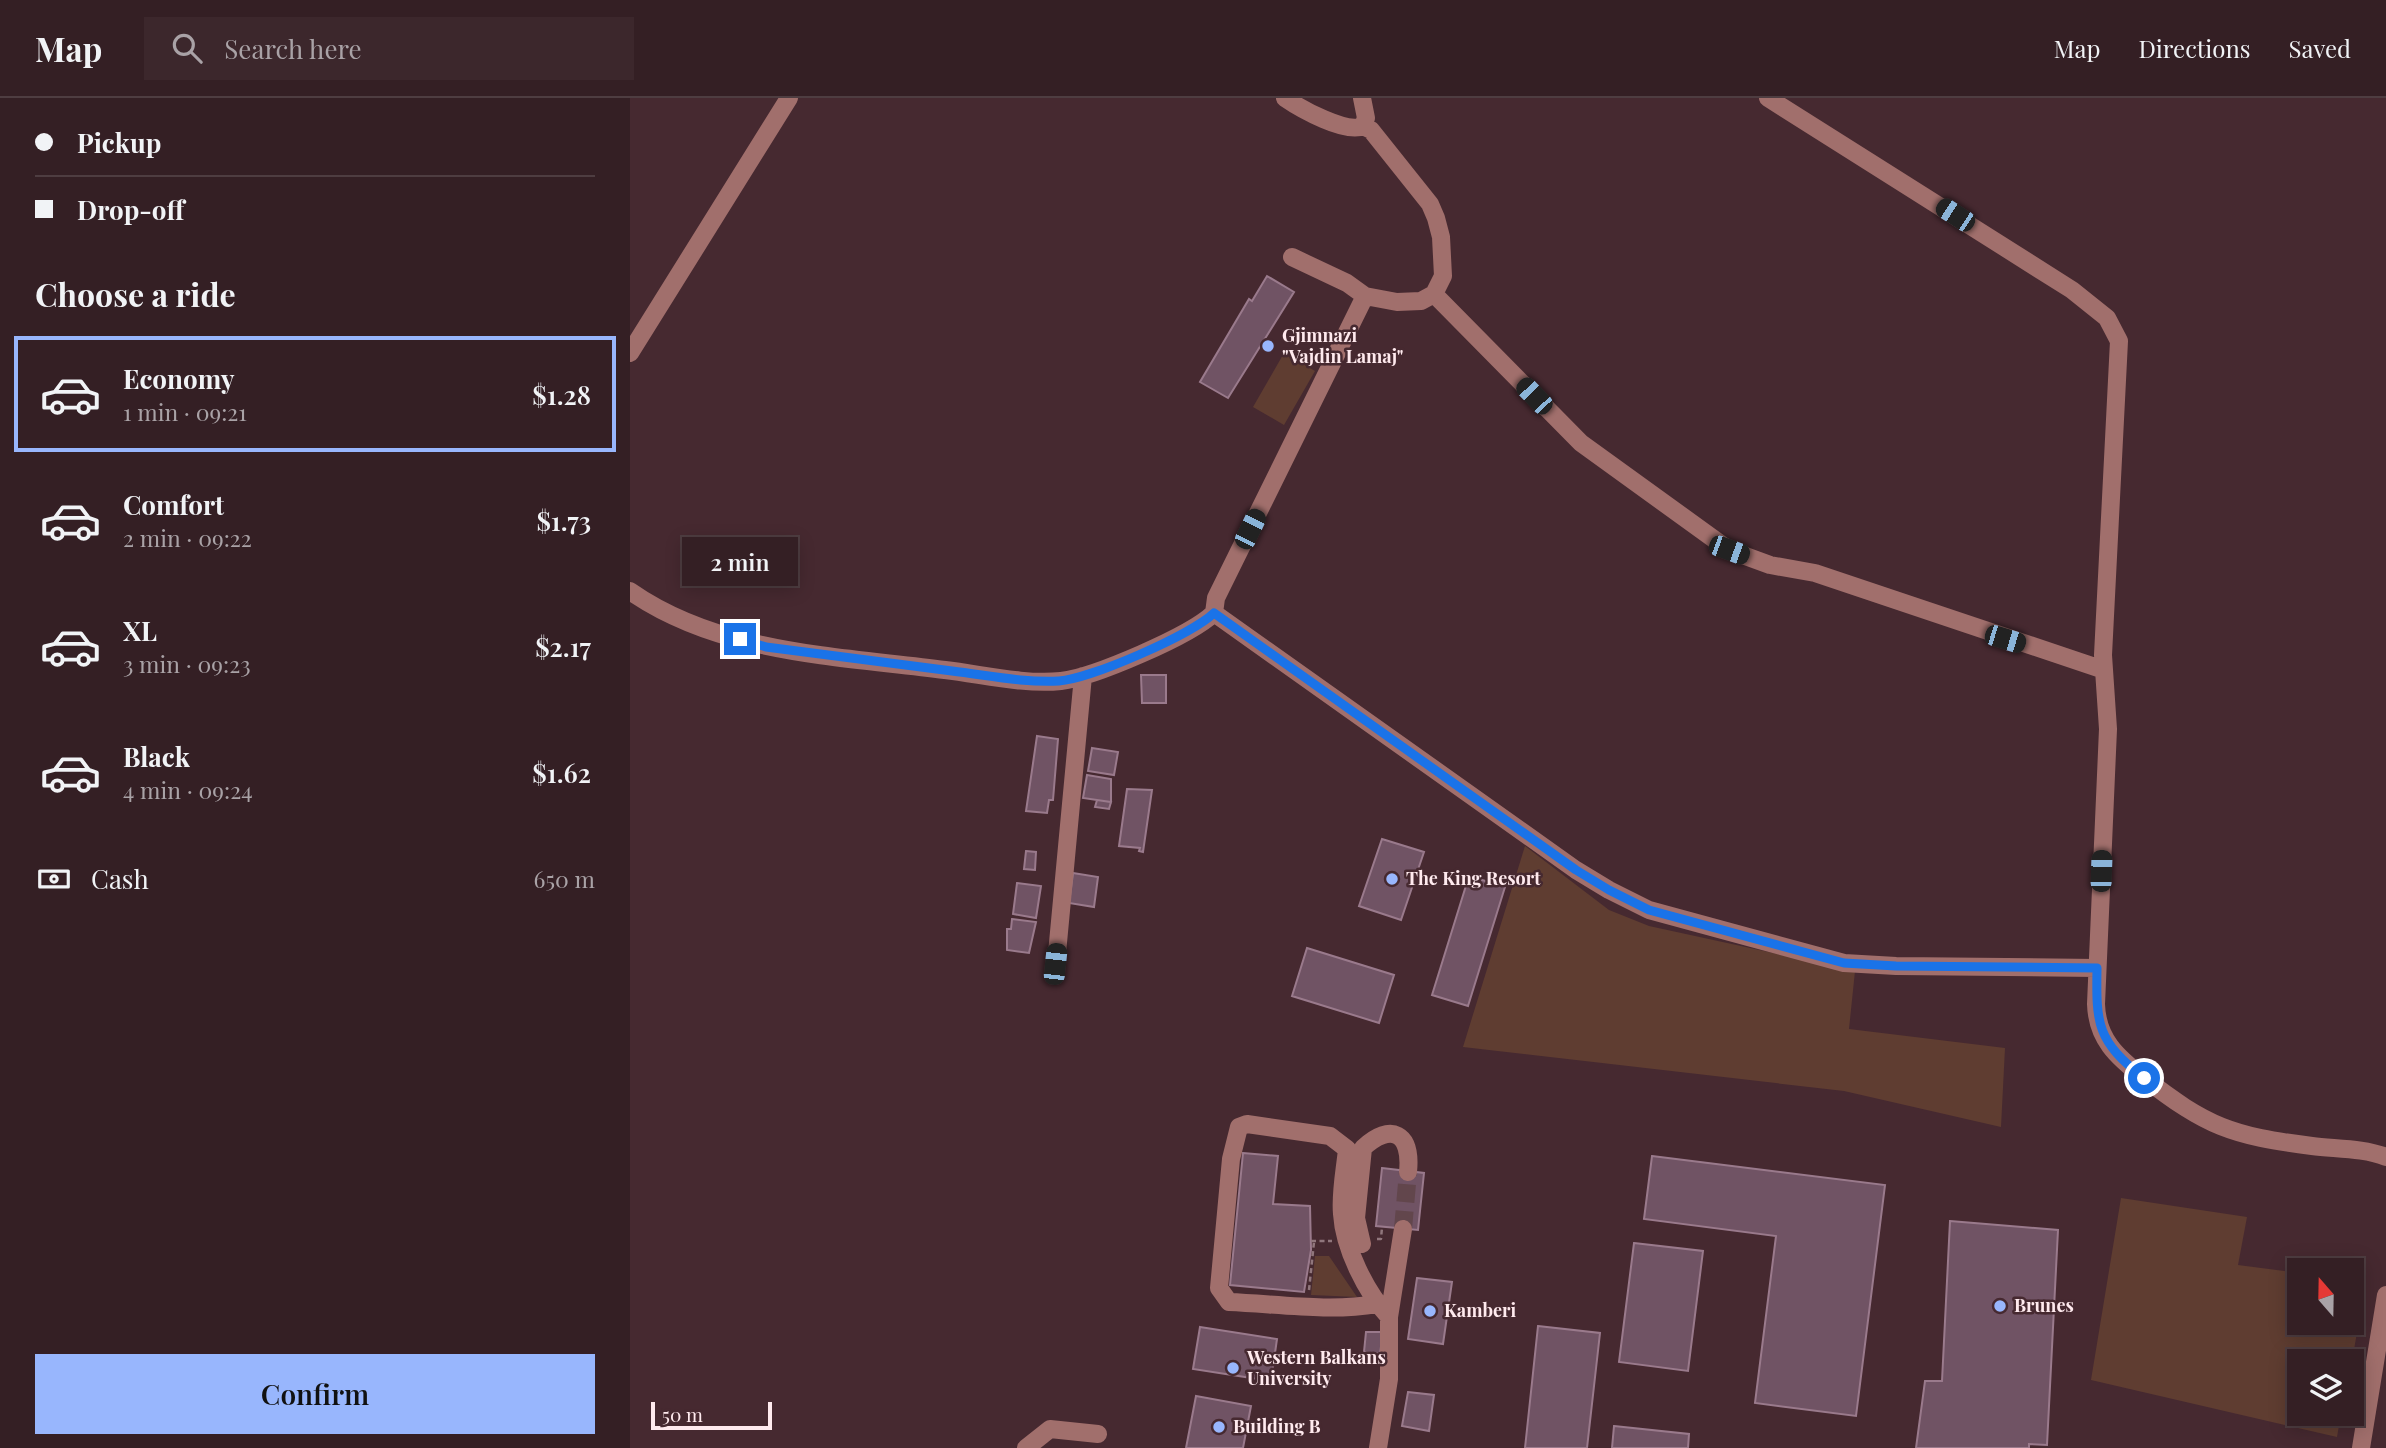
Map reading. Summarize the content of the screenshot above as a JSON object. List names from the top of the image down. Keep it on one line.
{"places":["Gjimnazi \"Vajdin Lamaj\"","The King Resort","Brunes","Kamberi","Western Balkans University","Building B"],"scale_bar":"50 m","north":"top","page":{"header":"Map","search":"Search here","nav":["Map","Directions","Saved"],"banner":["Pickup","Drop-off"],"heading":"Choose a ride","list":[{"name":"Economy","note":"1 min · 09:21","value":"$1.28"},{"name":"Comfort","note":"2 min · 09:22","value":"$1.73"},{"name":"XL","note":"3 min · 09:23","value":"$2.17"},{"name":"Black","note":"4 min · 09:24","value":"$1.62"}],"bubble":"2 min","pay":["Cash","650 m"],"buttons":"Confirm","scale":"50 m"}}
